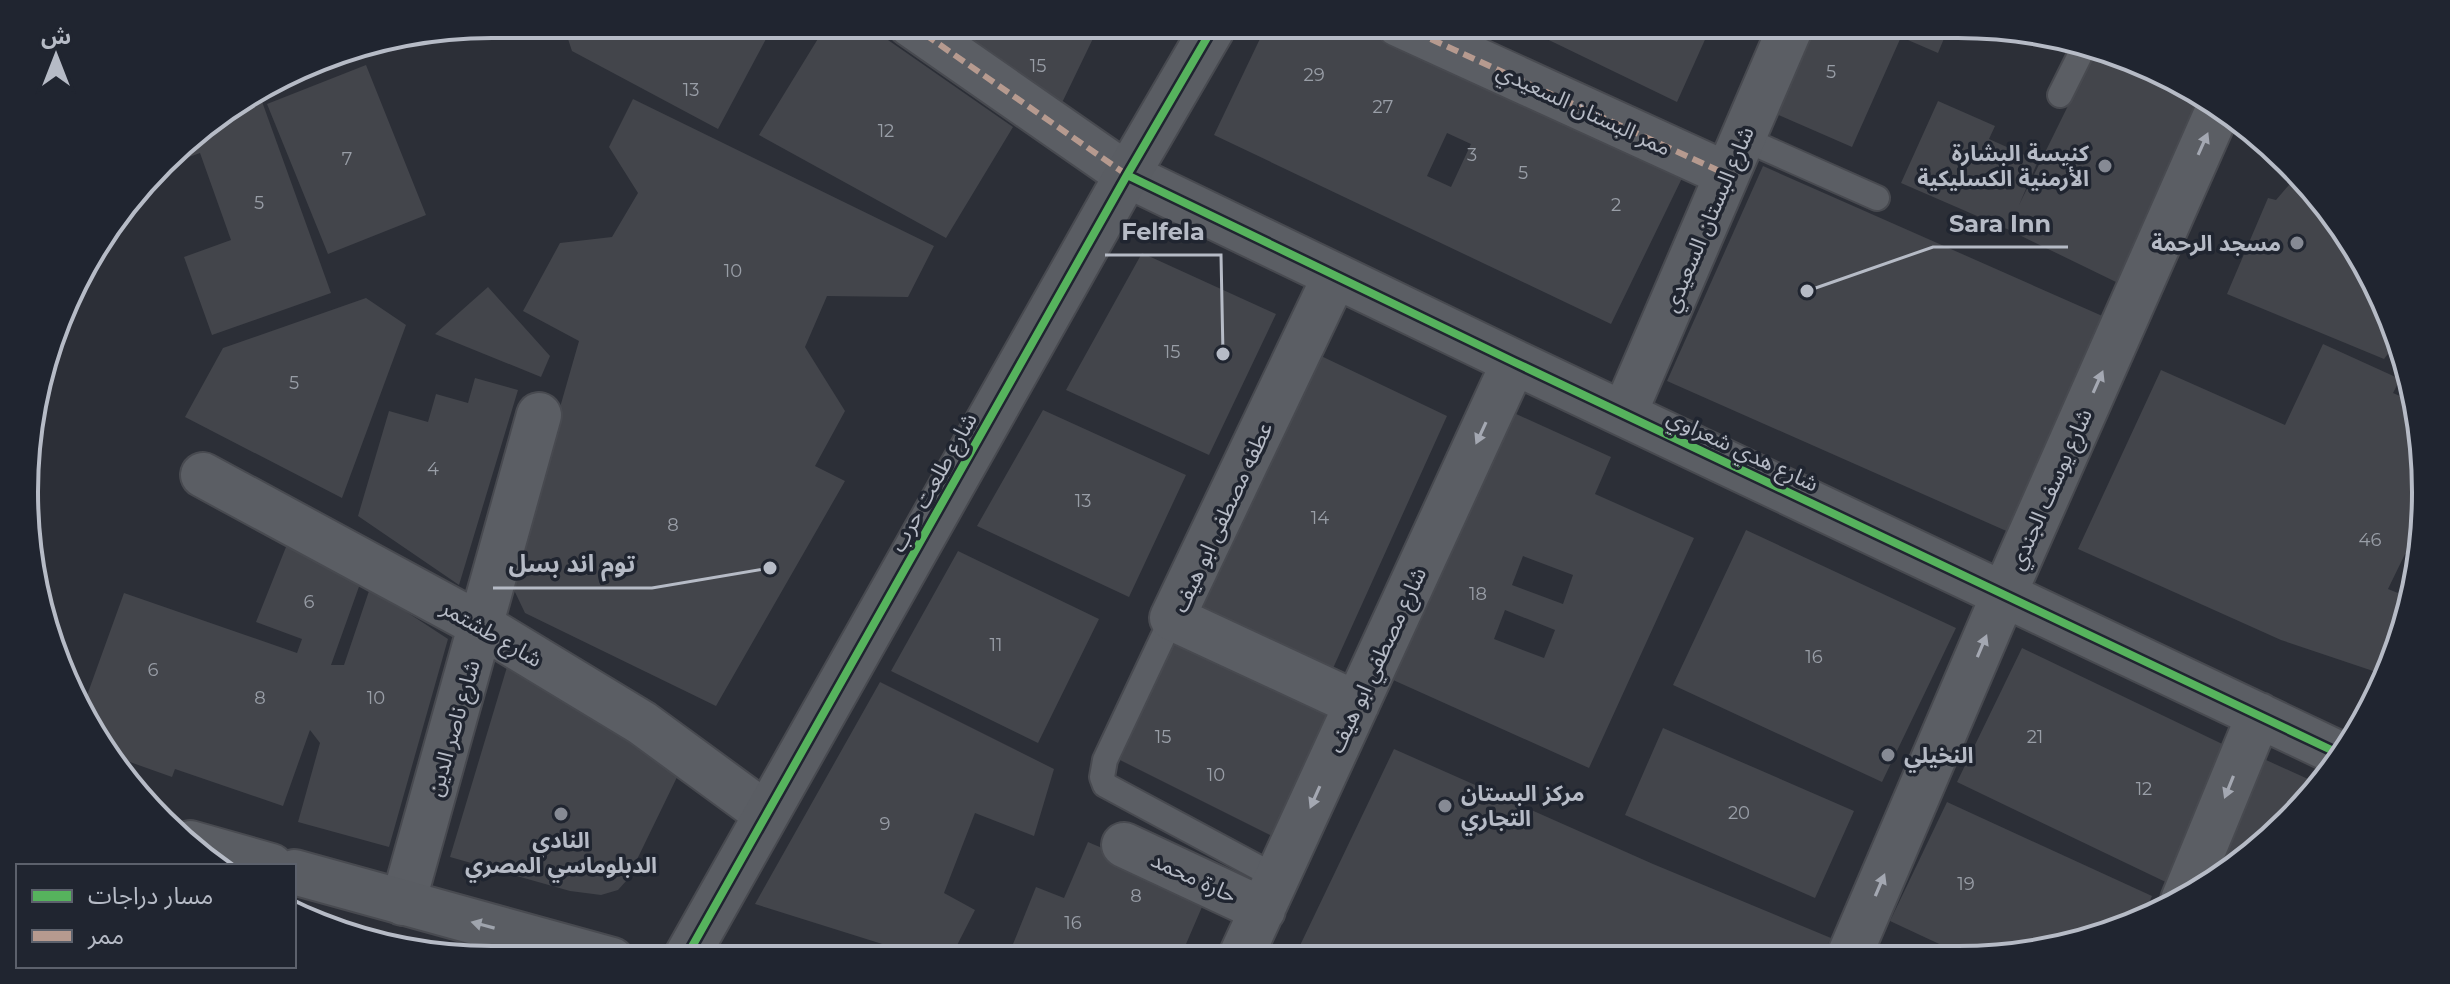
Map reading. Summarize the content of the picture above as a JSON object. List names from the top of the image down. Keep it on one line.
{"streets":{"street":["ممر البستان السعيدي","شارع البستان السعيدي","شارع هدي شعراوي","شارع طلعت حرب","شارع يوسف الجندي","عطفه مصطفى ابو هيف","شارع طشتمر","شارع مصطفي ابو هيف","شارع ناصر الدين","حارة محمد"]},"crossings":[["ممر البستان السعيدي","شارع البستان السعيدي"],["شارع البستان السعيدي","شارع هدي شعراوي"],["شارع هدي شعراوي","شارع طلعت حرب"],["شارع هدي شعراوي","شارع يوسف الجندي"],["شارع هدي شعراوي","عطفه مصطفى ابو هيف"],["شارع هدي شعراوي","شارع مصطفي ابو هيف"],["شارع طلعت حرب","شارع طشتمر"],["عطفه مصطفى ابو هيف","شارع مصطفي ابو هيف"],["شارع طشتمر","شارع ناصر الدين"],["شارع مصطفي ابو هيف","حارة محمد"]],"one_way":["شارع يوسف الجندي","شارع مصطفي ابو هيف"],"places":["كنيسة البشارة الأرمنية الكسليكية","مسجد الرحمة","Sara Inn","Felfela","توم اند بسل","النخيلي","مركز البستان التجاري","النادي الدبلوماسي المصري"],"house_numbers":["15","5","29","13","27","12","3","7","5","5","2","10","15","5","4","13","14","8","46","18","6","11","16","6","8","10","15","21","10","12","20","9","19","8","16"],"legend":["مسار دراجات","ممر"],"north":"top"}
